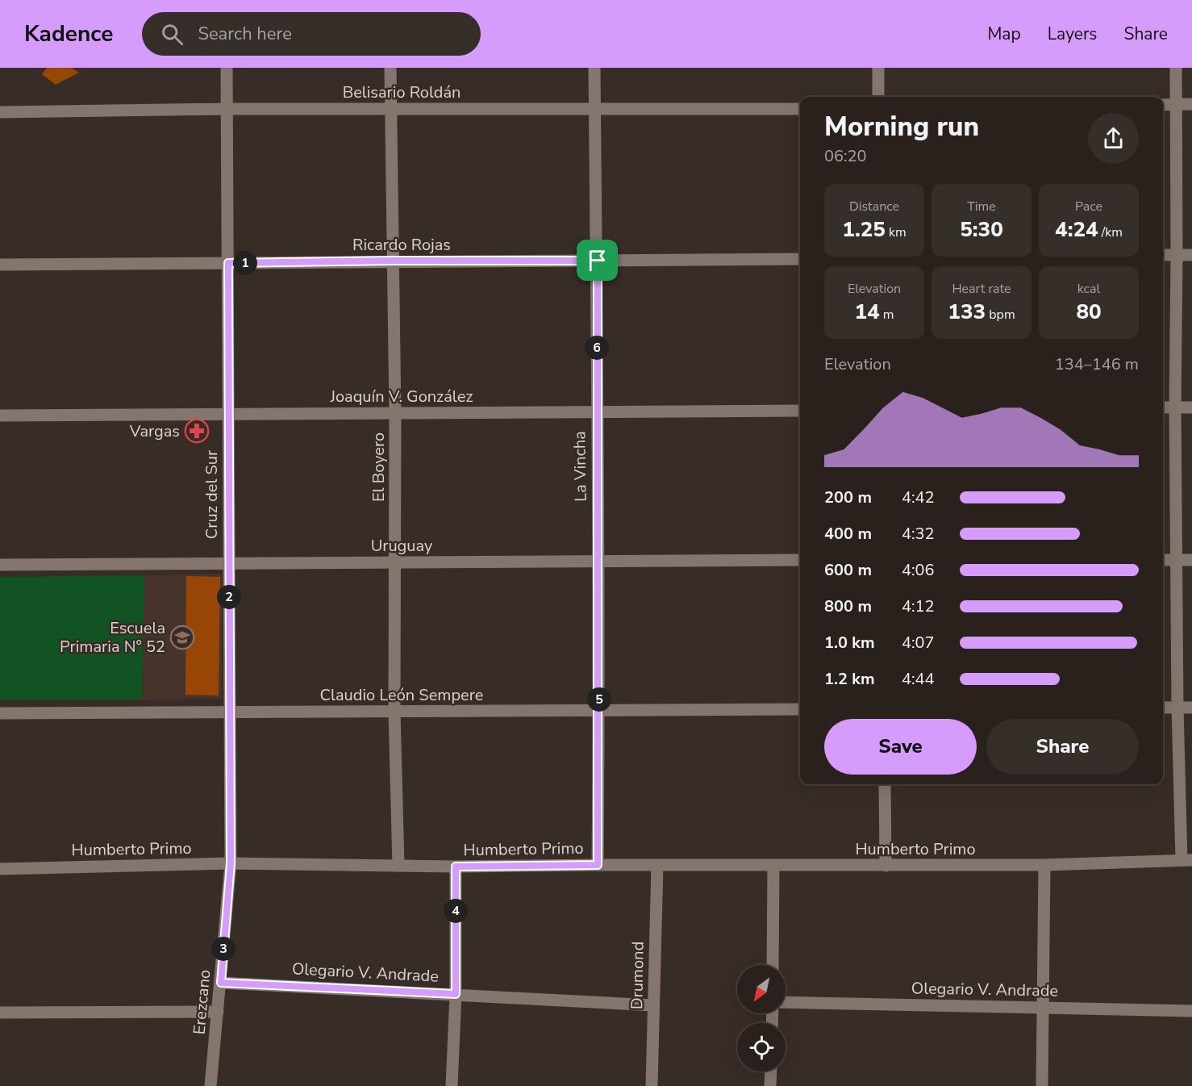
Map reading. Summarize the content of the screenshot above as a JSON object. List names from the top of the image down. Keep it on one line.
{"streets":{"street":["Belisario Roldán","Ricardo Rojas","Joaquín V. González","La Vincha","El Boyero","Cruz del Sur","Uruguay","Claudio León Sempere","Humberto Primo","Olegario V. Andrade","Drumond","Erezcano"]},"crossings":[["Belisario Roldán","La Vincha"],["Belisario Roldán","El Boyero"],["Belisario Roldán","Cruz del Sur"],["Ricardo Rojas","La Vincha"],["Ricardo Rojas","El Boyero"],["Ricardo Rojas","Cruz del Sur"],["Joaquín V. González","La Vincha"],["Joaquín V. González","El Boyero"],["Joaquín V. González","Cruz del Sur"],["La Vincha","Uruguay"],["La Vincha","Claudio León Sempere"],["La Vincha","Humberto Primo"],["El Boyero","Uruguay"],["El Boyero","Claudio León Sempere"],["El Boyero","Humberto Primo"],["Cruz del Sur","Uruguay"],["Cruz del Sur","Claudio León Sempere"],["Cruz del Sur","Humberto Primo"],["Cruz del Sur","Erezcano"],["Humberto Primo","Drumond"],["Humberto Primo","Erezcano"],["Olegario V. Andrade","Drumond"],["Olegario V. Andrade","Erezcano"]],"places":{"pharmacy":["Vargas"],"school or university":["Escuela Primaria N° 52"]},"north":"bottom left","page":{"header":"Kadence","search":"Search here","nav":["Map","Layers","Share"],"heading":["Morning run","06:20"],"stats":[["Distance","1.25 km"],["Time","5:30"],["Pace","4:24 /km"],["Elevation","14 m"],["Heart rate","133 bpm"],["kcal","80"]],"pins":["1","6","2","5","4","3"],"chart":["Elevation","134–146 m"],"list":[{"name":"200 m","note":"4:42"},{"name":"400 m","note":"4:32"},{"name":"600 m","note":"4:06"},{"name":"800 m","note":"4:12"},{"name":"1.0 km","note":"4:07"},{"name":"1.2 km","note":"4:44"}],"buttons":["Save","Share"]}}
